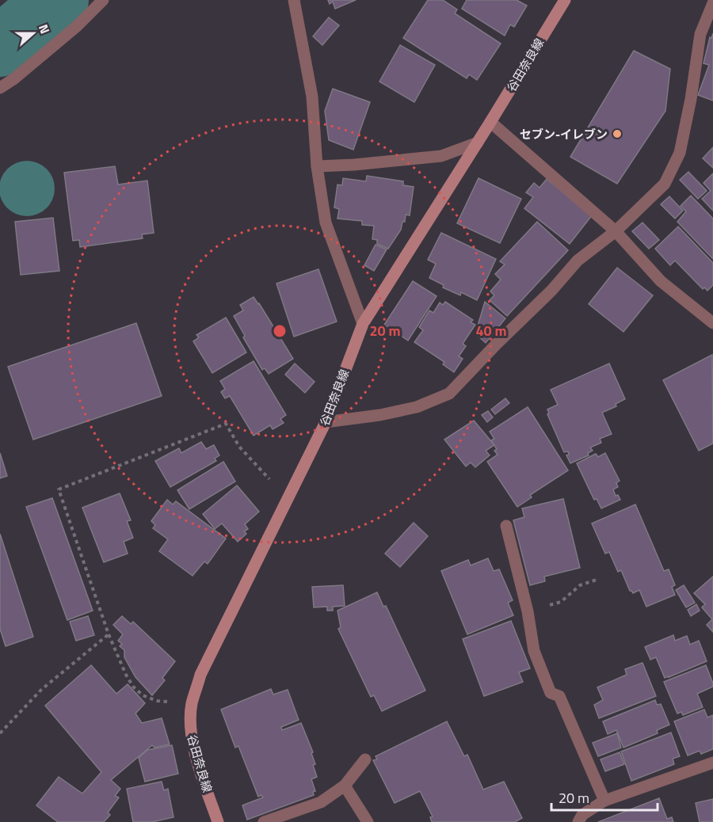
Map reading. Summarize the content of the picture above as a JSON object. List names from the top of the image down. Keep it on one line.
{"streets":{"main road":["谷田奈良線"]},"places":["セブン-イレブン"],"scale_bar":"20 m","north":"right","rings":["20 m","40 m"]}
